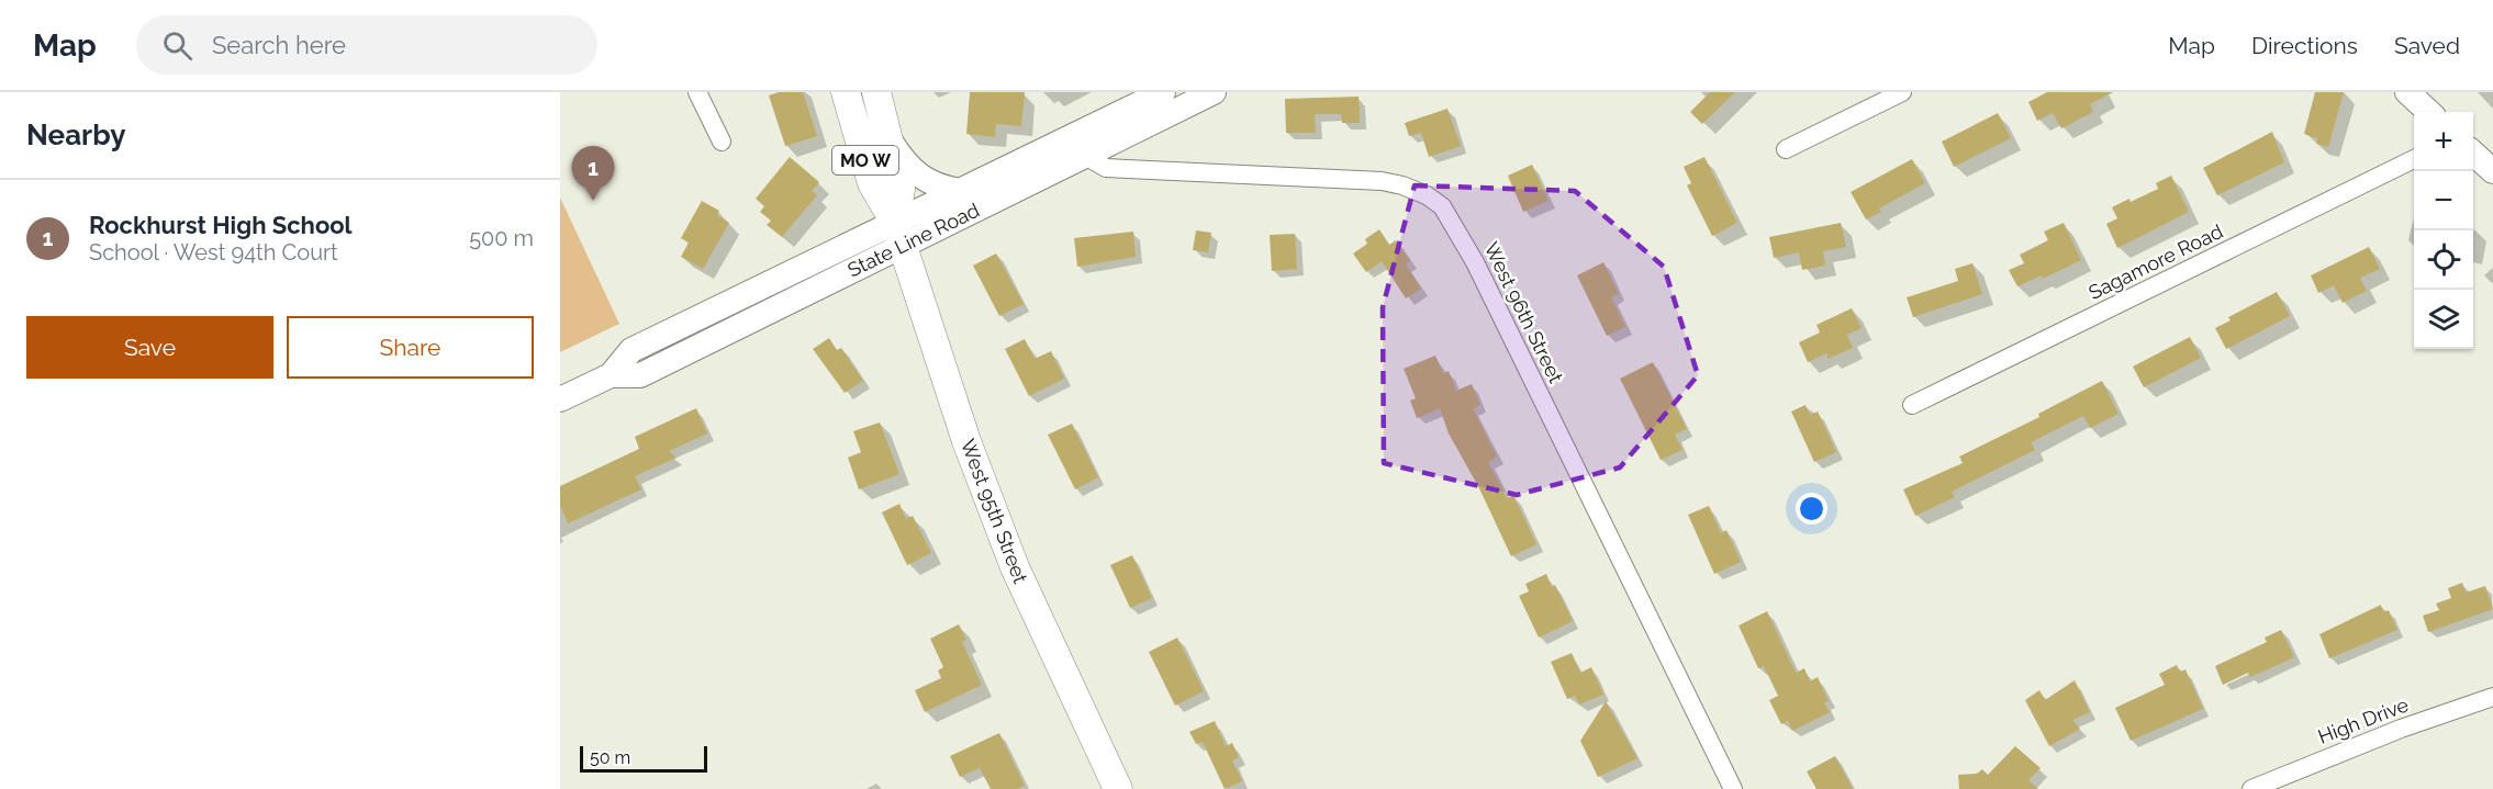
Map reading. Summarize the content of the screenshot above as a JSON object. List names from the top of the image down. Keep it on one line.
{"streets":{"main road":["MO W","State Line Road","West 95th Street"],"street":["Sagamore Road","West 96th Street","High Drive"]},"crossings":[["MO W","State Line Road"],["MO W","West 95th Street"],["State Line Road","West 96th Street"],["State Line Road","West 95th Street"]],"scale_bar":"50 m","page":{"header":"Map","search":"Search here","nav":["Map","Directions","Saved"],"heading":"Nearby","map_buttons":["+","−"],"pins":"1","list":[{"mark":"1","name":"Rockhurst High School","note":"School · West 94th Court","value":"500 m"}],"buttons":["Save","Share"],"scale":"50 m"}}
